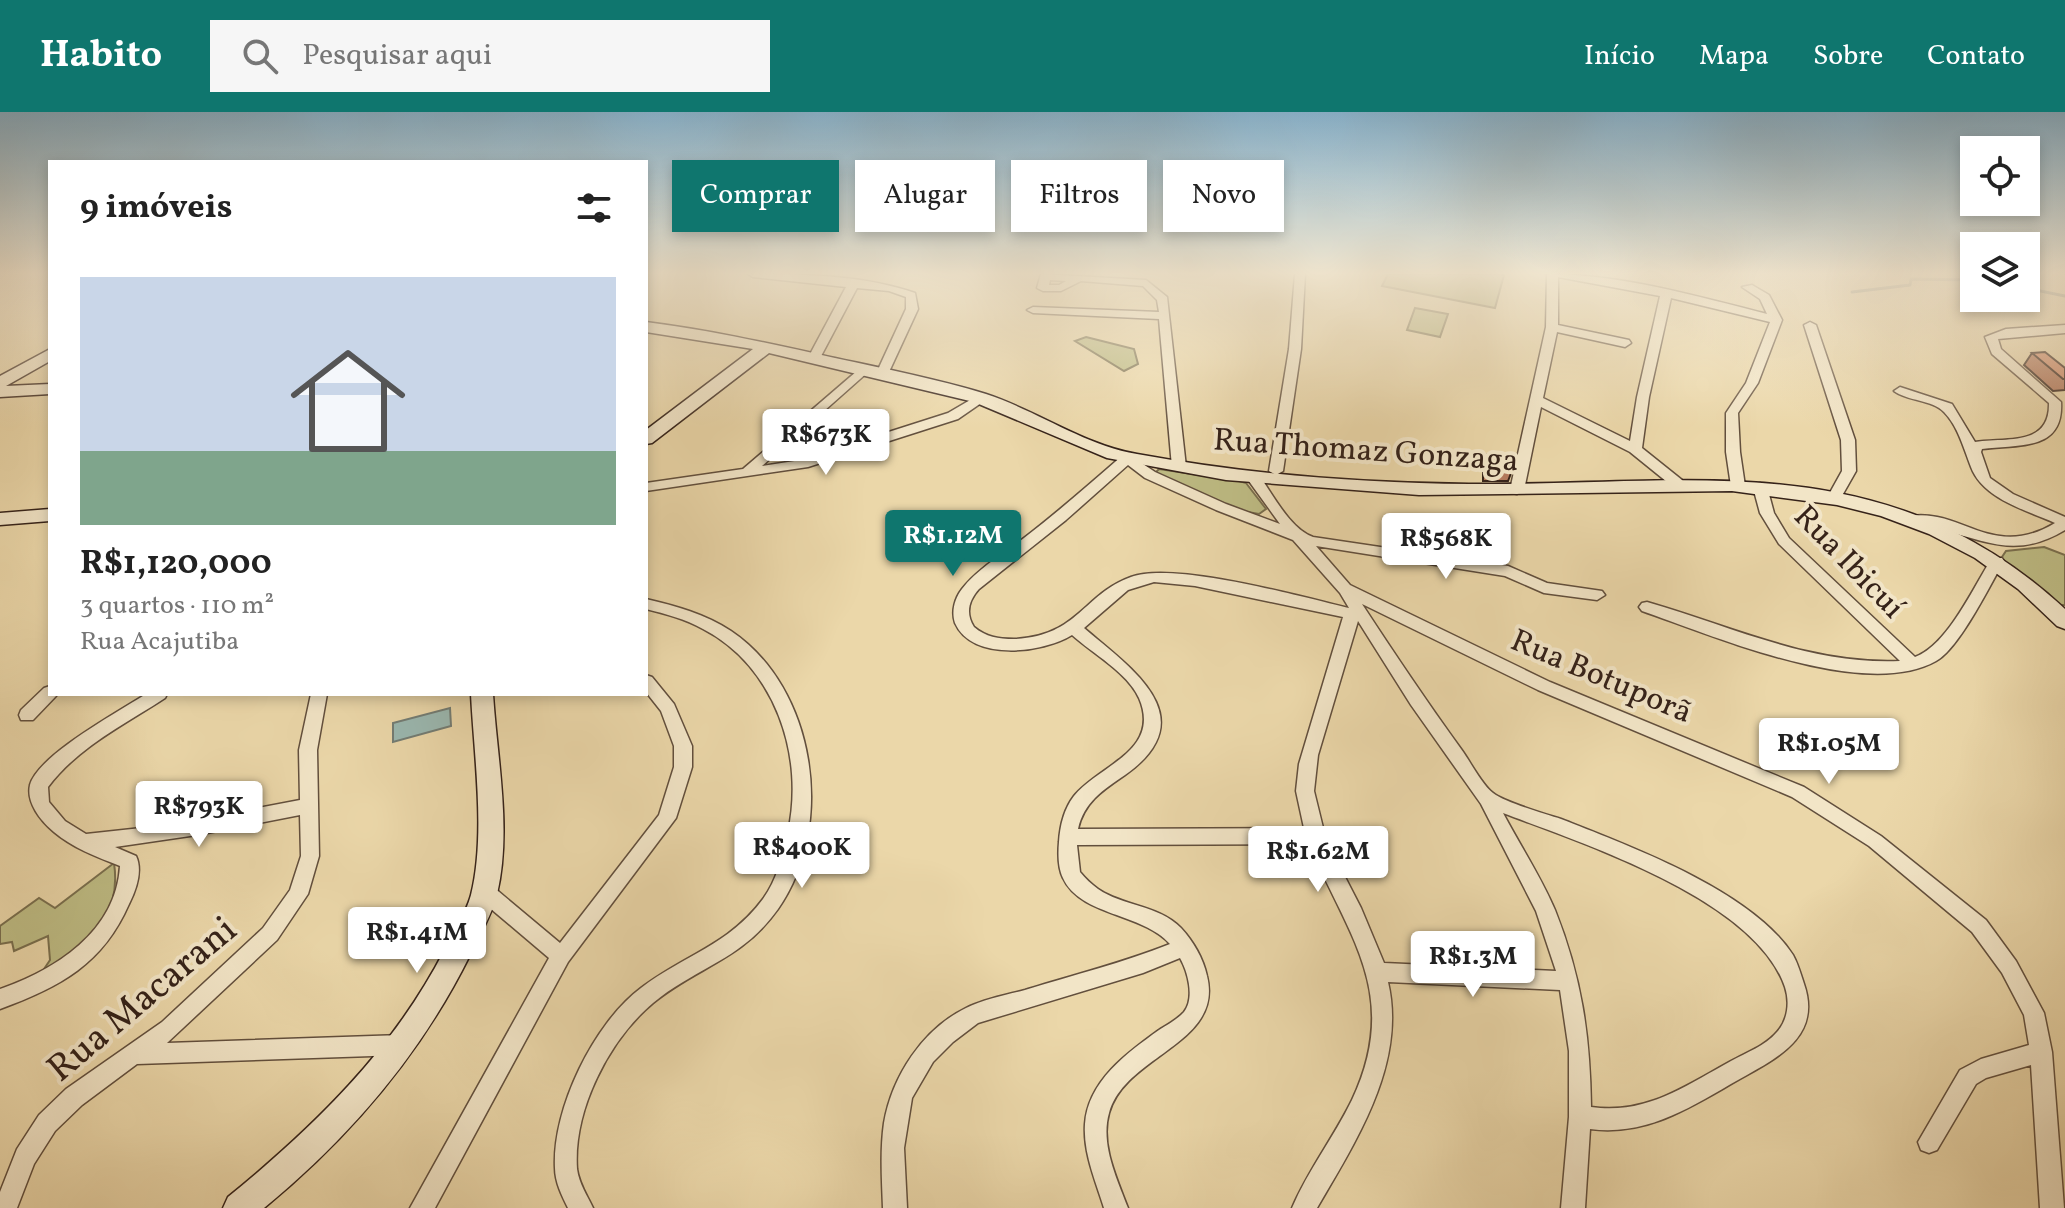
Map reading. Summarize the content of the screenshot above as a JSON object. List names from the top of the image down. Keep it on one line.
{"streets":{"main road":["Rua Thomaz Gonzaga"],"street":["Rua Ibicuí","Rua Botuporã","Rua Macarani"]},"crossings":[["Rua Thomaz Gonzaga","Rua Ibicuí"]],"page":{"header":"Habito","search":"Pesquisar aqui","nav":["Início","Mapa","Sobre","Contato"],"chip":["Comprar","Alugar","Filtros","Novo"],"heading":"9 imóveis","list":[{"name":"R$1,120,000","note":"3 quartos · 110 m² · Rua Acajutiba"}],"price":["R$673K","R$1.12M","R$568K","R$1.05M","R$793K","R$400K","R$1.62M","R$1.41M","R$1.3M"]}}
